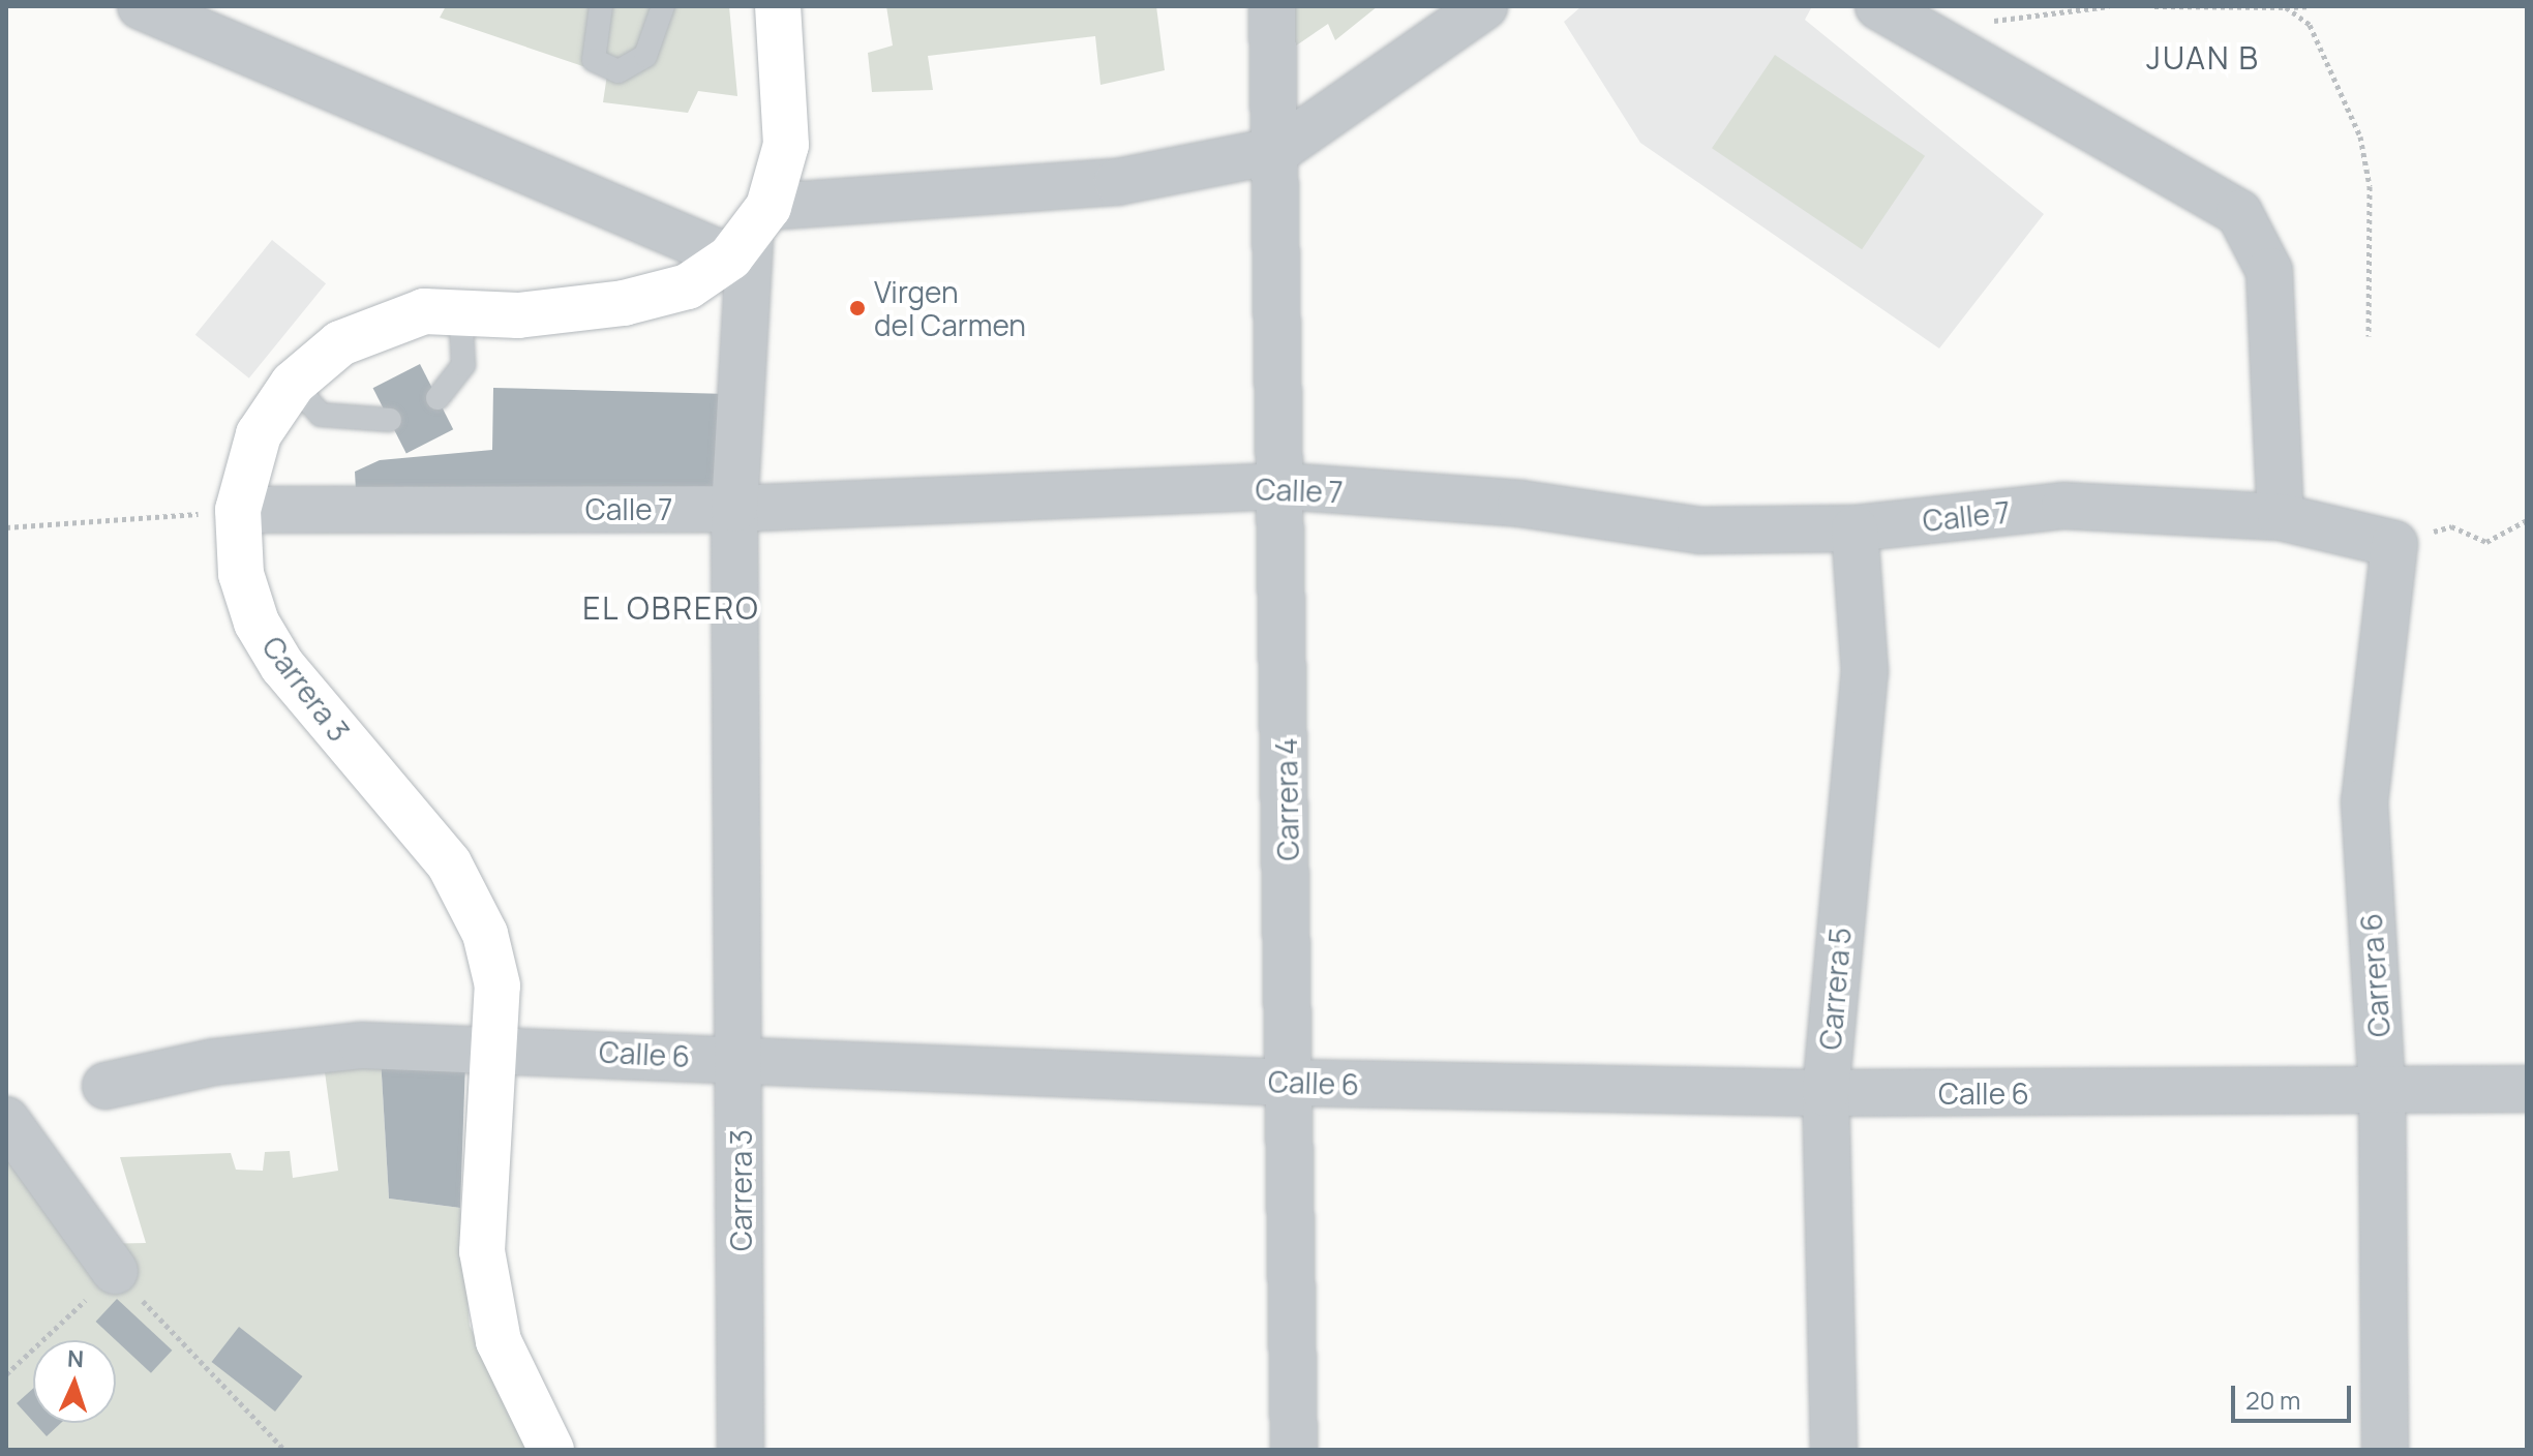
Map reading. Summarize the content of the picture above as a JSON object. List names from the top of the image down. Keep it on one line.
{"streets":{"highway":["Carrera 3"],"street":["Calle 7","Carrera 4","Carrera 6","Carrera 5","Calle 6"]},"crossings":[["Calle 7","Carrera 3"],["Calle 7","Carrera 4"],["Calle 7","Carrera 6"],["Calle 7","Carrera 5"],["Carrera 3","Calle 6"],["Carrera 4","Calle 6"],["Carrera 6","Calle 6"],["Carrera 5","Calle 6"]],"districts":["JUAN B","EL OBRERO"],"places":["Virgen del Carmen"],"scale_bar":"20 m","north":"top"}
